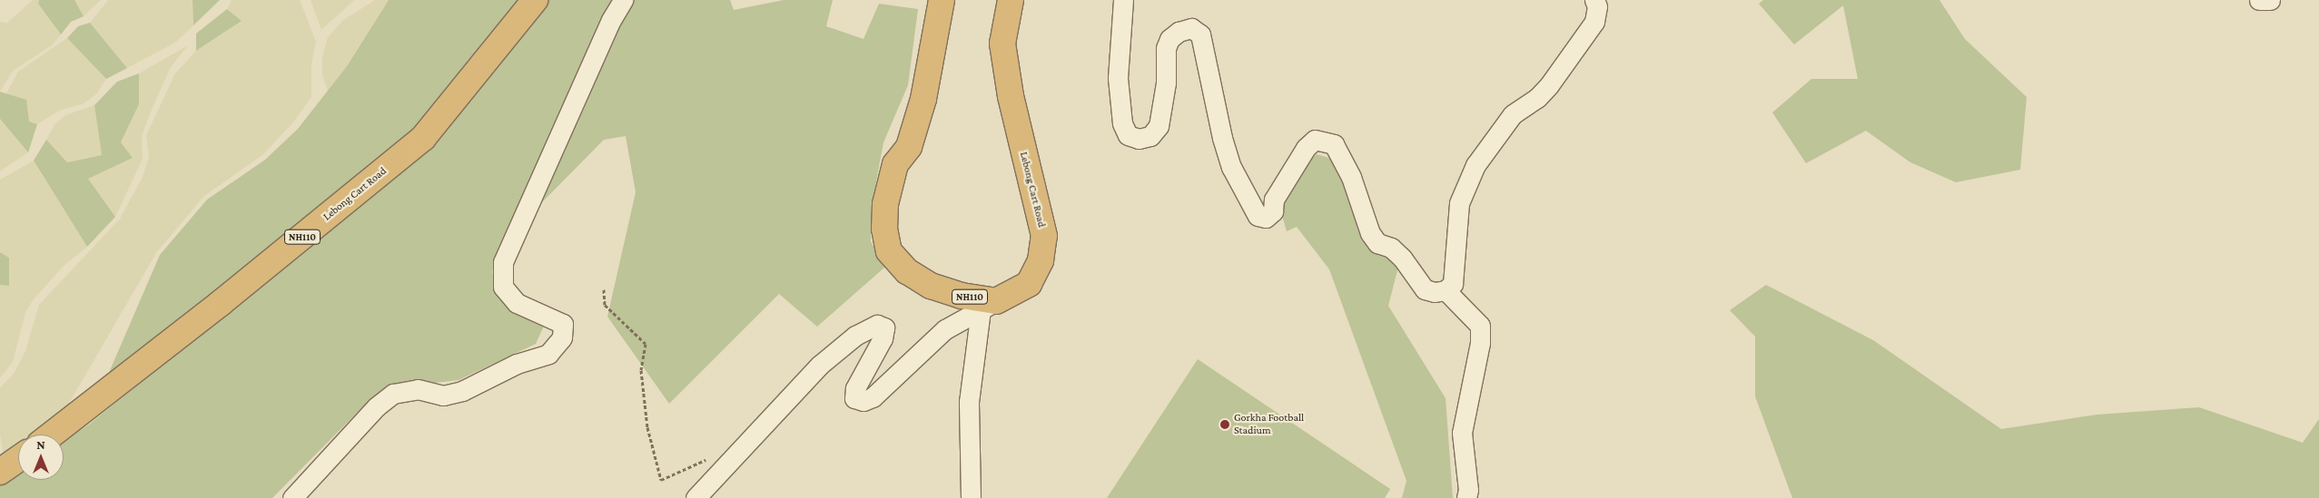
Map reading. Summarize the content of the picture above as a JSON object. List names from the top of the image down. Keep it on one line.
{"streets":{"highway":["Lebong Cart Road","NH110"]},"crossings":[["Lebong Cart Road","NH110"]],"places":["Gorkha Football Stadium"],"north":"top"}
